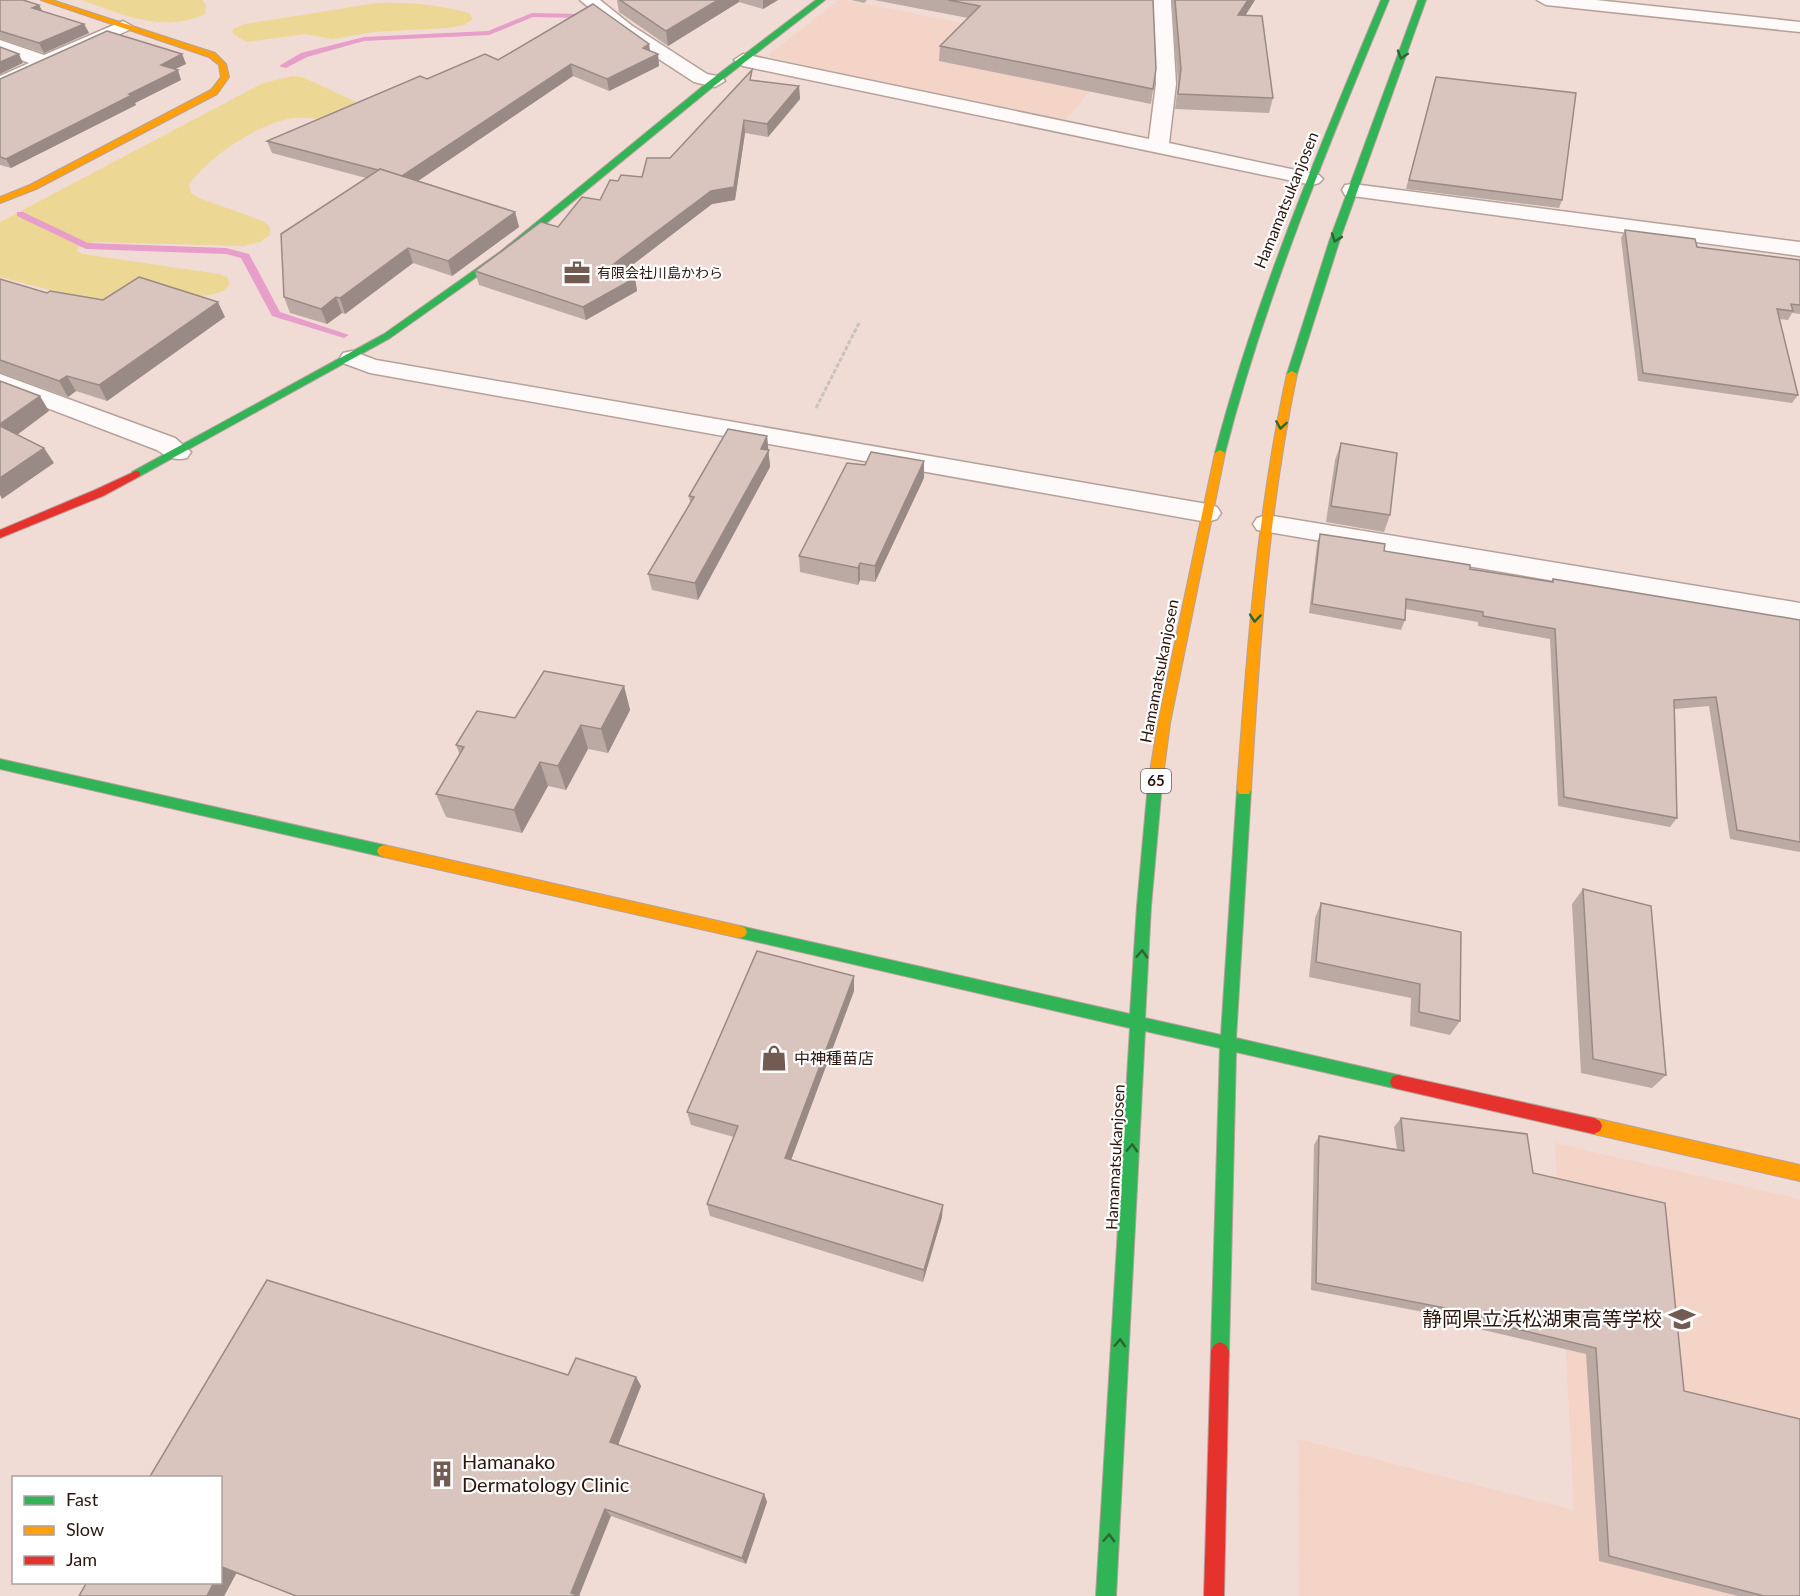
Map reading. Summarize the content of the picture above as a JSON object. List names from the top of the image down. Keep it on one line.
{"streets":{"main road":["Hamamatsukanjosen","65"]},"places":{"office":["有限会社川島かわら"],"shop":["中神種苗店"],"school or university":["静岡県立浜松湖東高等学校"],"building":["Hamanako Dermatology Clinic"]},"legend":["Fast","Slow","Jam"]}
